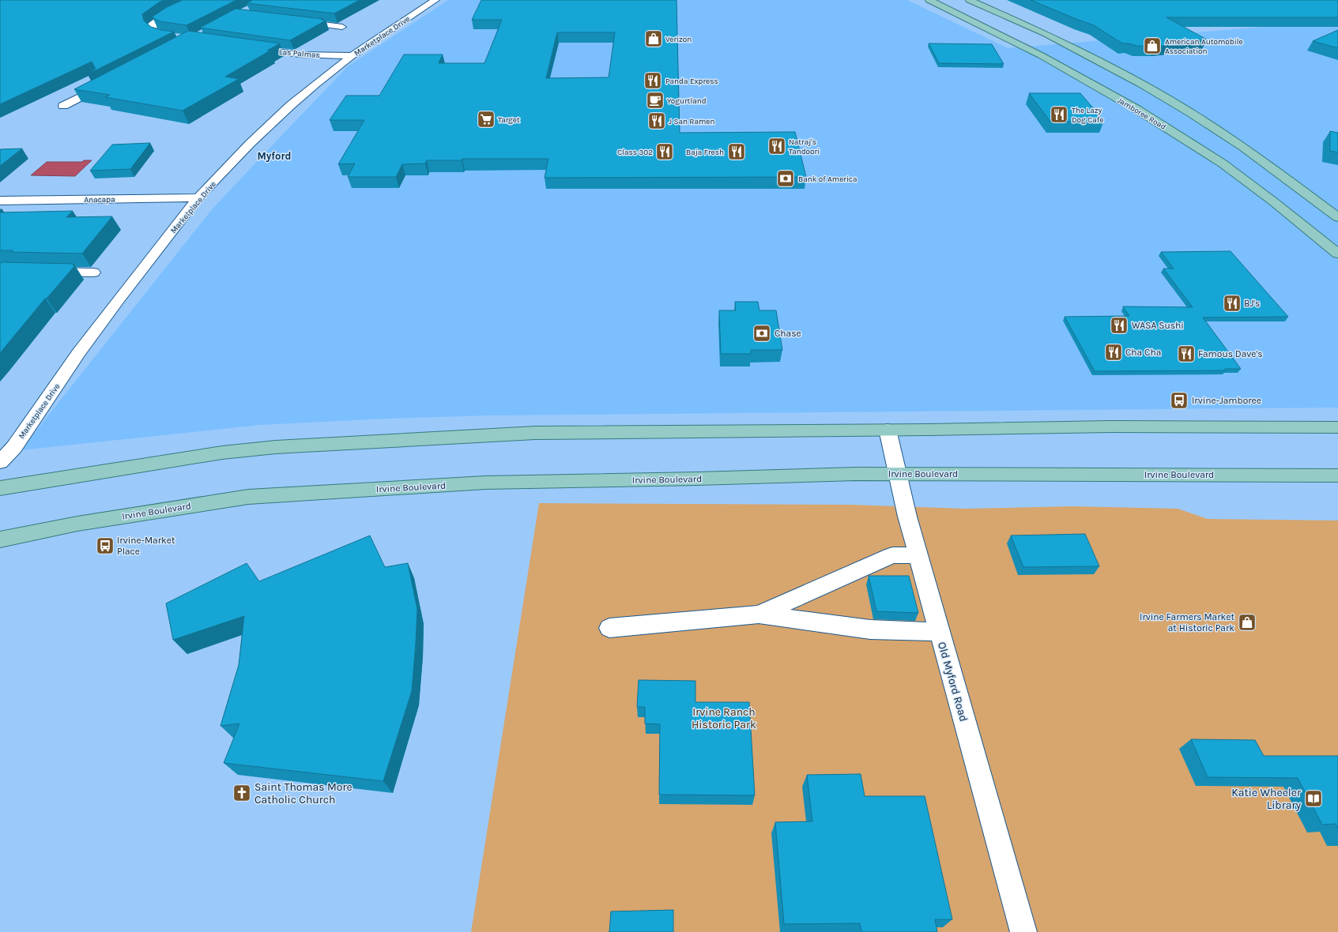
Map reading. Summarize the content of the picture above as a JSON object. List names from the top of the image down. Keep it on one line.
{"streets":{"main road":["Jamboree Road","Irvine Boulevard"],"street":["Marketplace Drive","Las Palmas","Anacapa","Old Myford Road"]},"crossings":[["Marketplace Drive","Las Palmas"],["Marketplace Drive","Anacapa"],["Irvine Boulevard","Old Myford Road"]],"districts":["Myford"],"parks":["Irvine Ranch Historic Park"],"places":{"shop":["Verizon","American Automobile Association","Irvine Farmers Market at Historic Park"],"restaurant":["Panda Express","The Lazy Dog Cafe","J San Ramen","Natraj's Tandoori","Class 302","Baja Fresh","BJ's","WASA Sushi","Cha Cha","Famous Dave's"],"cafe":["Yogurtland"],"supermarket":["Target"],"bank":["Bank of America","Chase"],"bus stop":["Irvine-Jamboree","Irvine-Market Place"],"church":["Saint Thomas More Catholic Church"],"library":["Katie Wheeler Library"]}}
